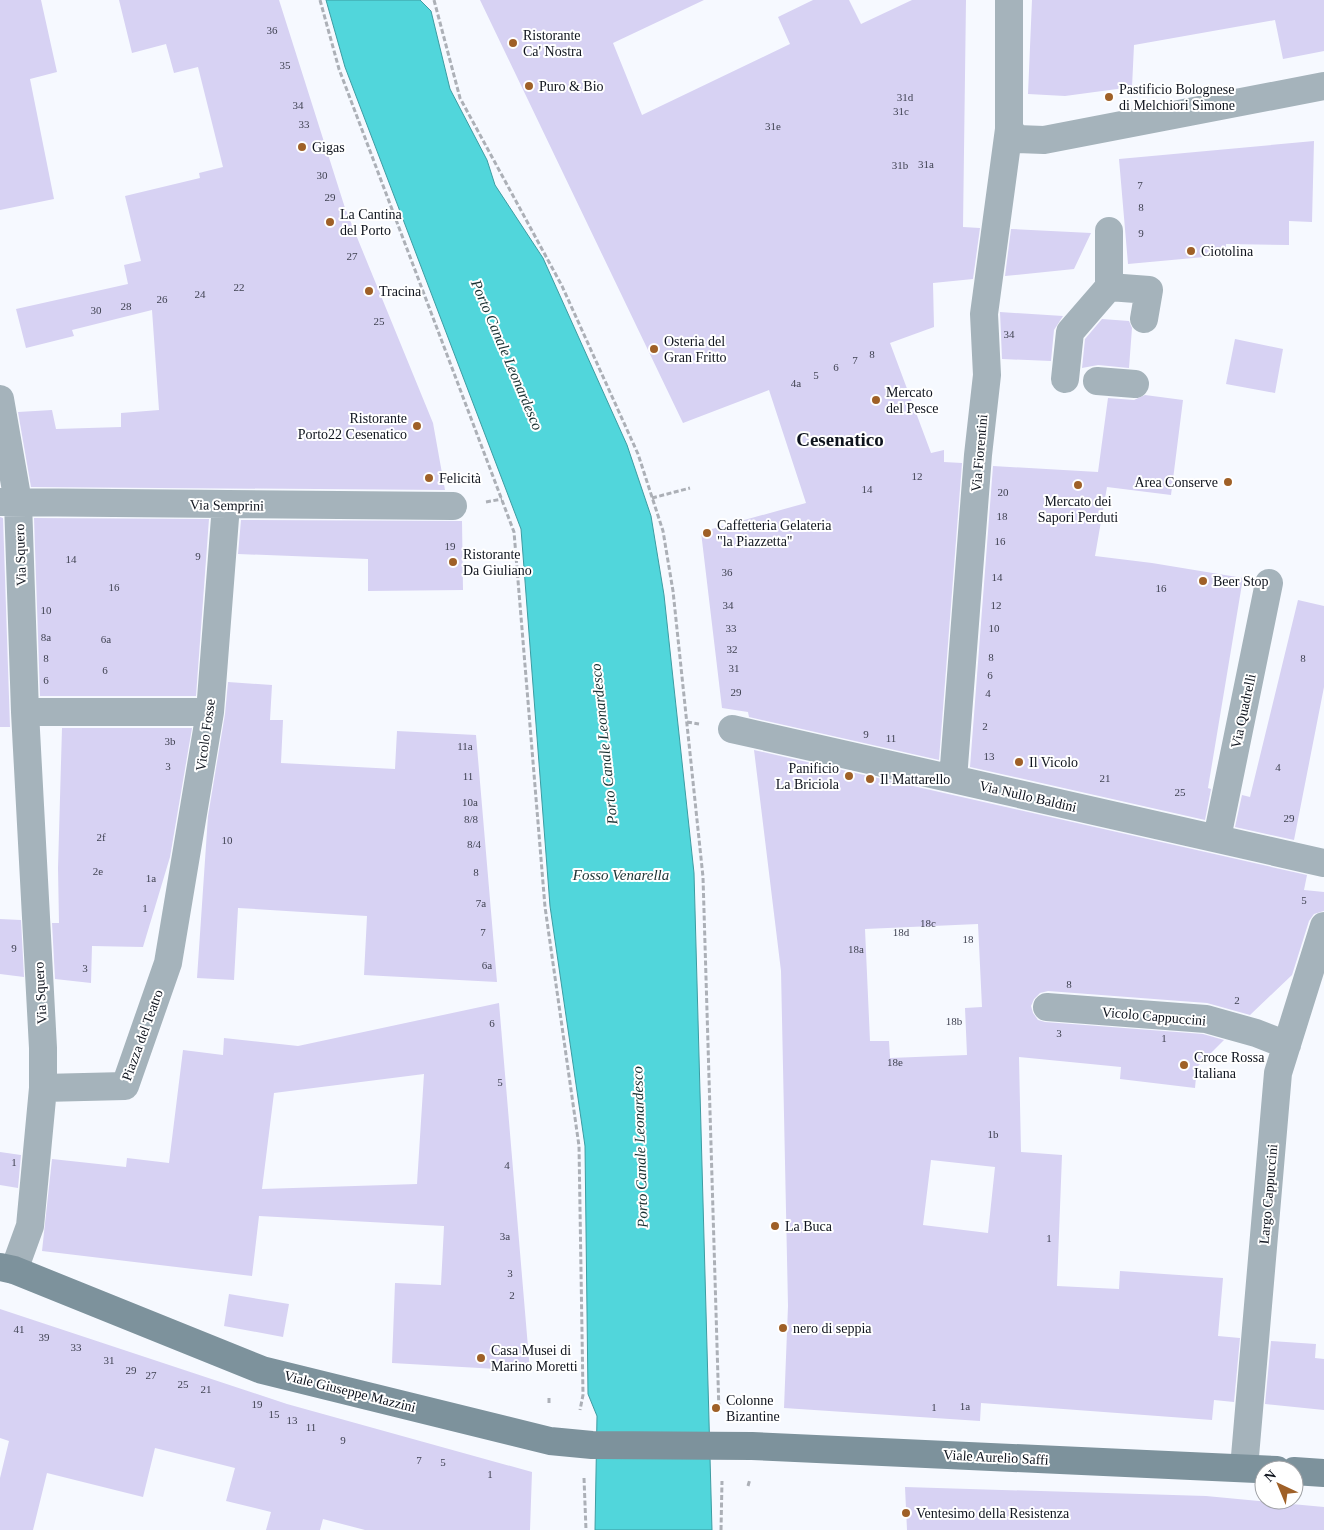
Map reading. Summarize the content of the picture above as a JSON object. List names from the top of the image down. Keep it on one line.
{"streets":{"street":["Via Fiorentini","Via Semprini","Via Squero","Via Quadrelli","Vicolo Fosse","Via Nullo Baldini","Vicolo Cappuccini","Piazza del Teatro","Largo Cappuccini","Viale Giuseppe Mazzini","Viale Aurelio Saffi"]},"crossings":[["Via Fiorentini","Via Nullo Baldini"],["Via Semprini","Via Squero"],["Via Semprini","Vicolo Fosse"],["Via Squero","Piazza del Teatro"],["Via Squero","Viale Giuseppe Mazzini"],["Via Quadrelli","Via Nullo Baldini"],["Vicolo Fosse","Piazza del Teatro"],["Vicolo Cappuccini","Largo Cappuccini"],["Largo Cappuccini","Viale Aurelio Saffi"],["Viale Giuseppe Mazzini","Viale Aurelio Saffi"]],"districts":["Cesenatico"],"water":["Porto Canale Leonardesco","Fosso Venarella"],"places":["Ristorante Ca' Nostra","Puro & Bio","Pastificio Bolognese di Melchiori Simone","Gigas","La Cantina del Porto","Ciotolina","Tracina","Osteria del Gran Fritto","Mercato del Pesce","Ristorante Porto22 Cesenatico","Felicità","Area Conserve","Mercato dei Sapori Perduti","Caffetteria Gelateria \"la Piazzetta\"","Ristorante Da Giuliano","Beer Stop","Il Vicolo","Panificio La Briciola","Il Mattarello","Croce Rossa Italiana","La Buca","nero di seppia","Casa Musei di Marino Moretti","Colonne Bizantine","Ventesimo della Resistenza"],"house_numbers":["36","35","31d","34","31c","33","31e","31a","31b","30","7","29","8","9","27","22","24","26","28","30","25","34","8","7","6","5","4a","12","14","20","18","16","19","9","14","36","14","16","16","34","12","10","33","10","8a","6a","32","8","8","8","31","6","6","6","29","4","2","9","11","3b","11a","13","3","4","11","21","25","10a","29","8/8","2f","10","8/4","2e","8","1a","5","7a","1","18c","7","18d","18","9","18a","6a","3","8","2","18b","6","3","1","18e","5","1b","1","4","3a","1","3","2","41","39","33","31","29","27","25","21","19","1a","1","15","13","11","9","7","5","1"],"north":"top left"}
